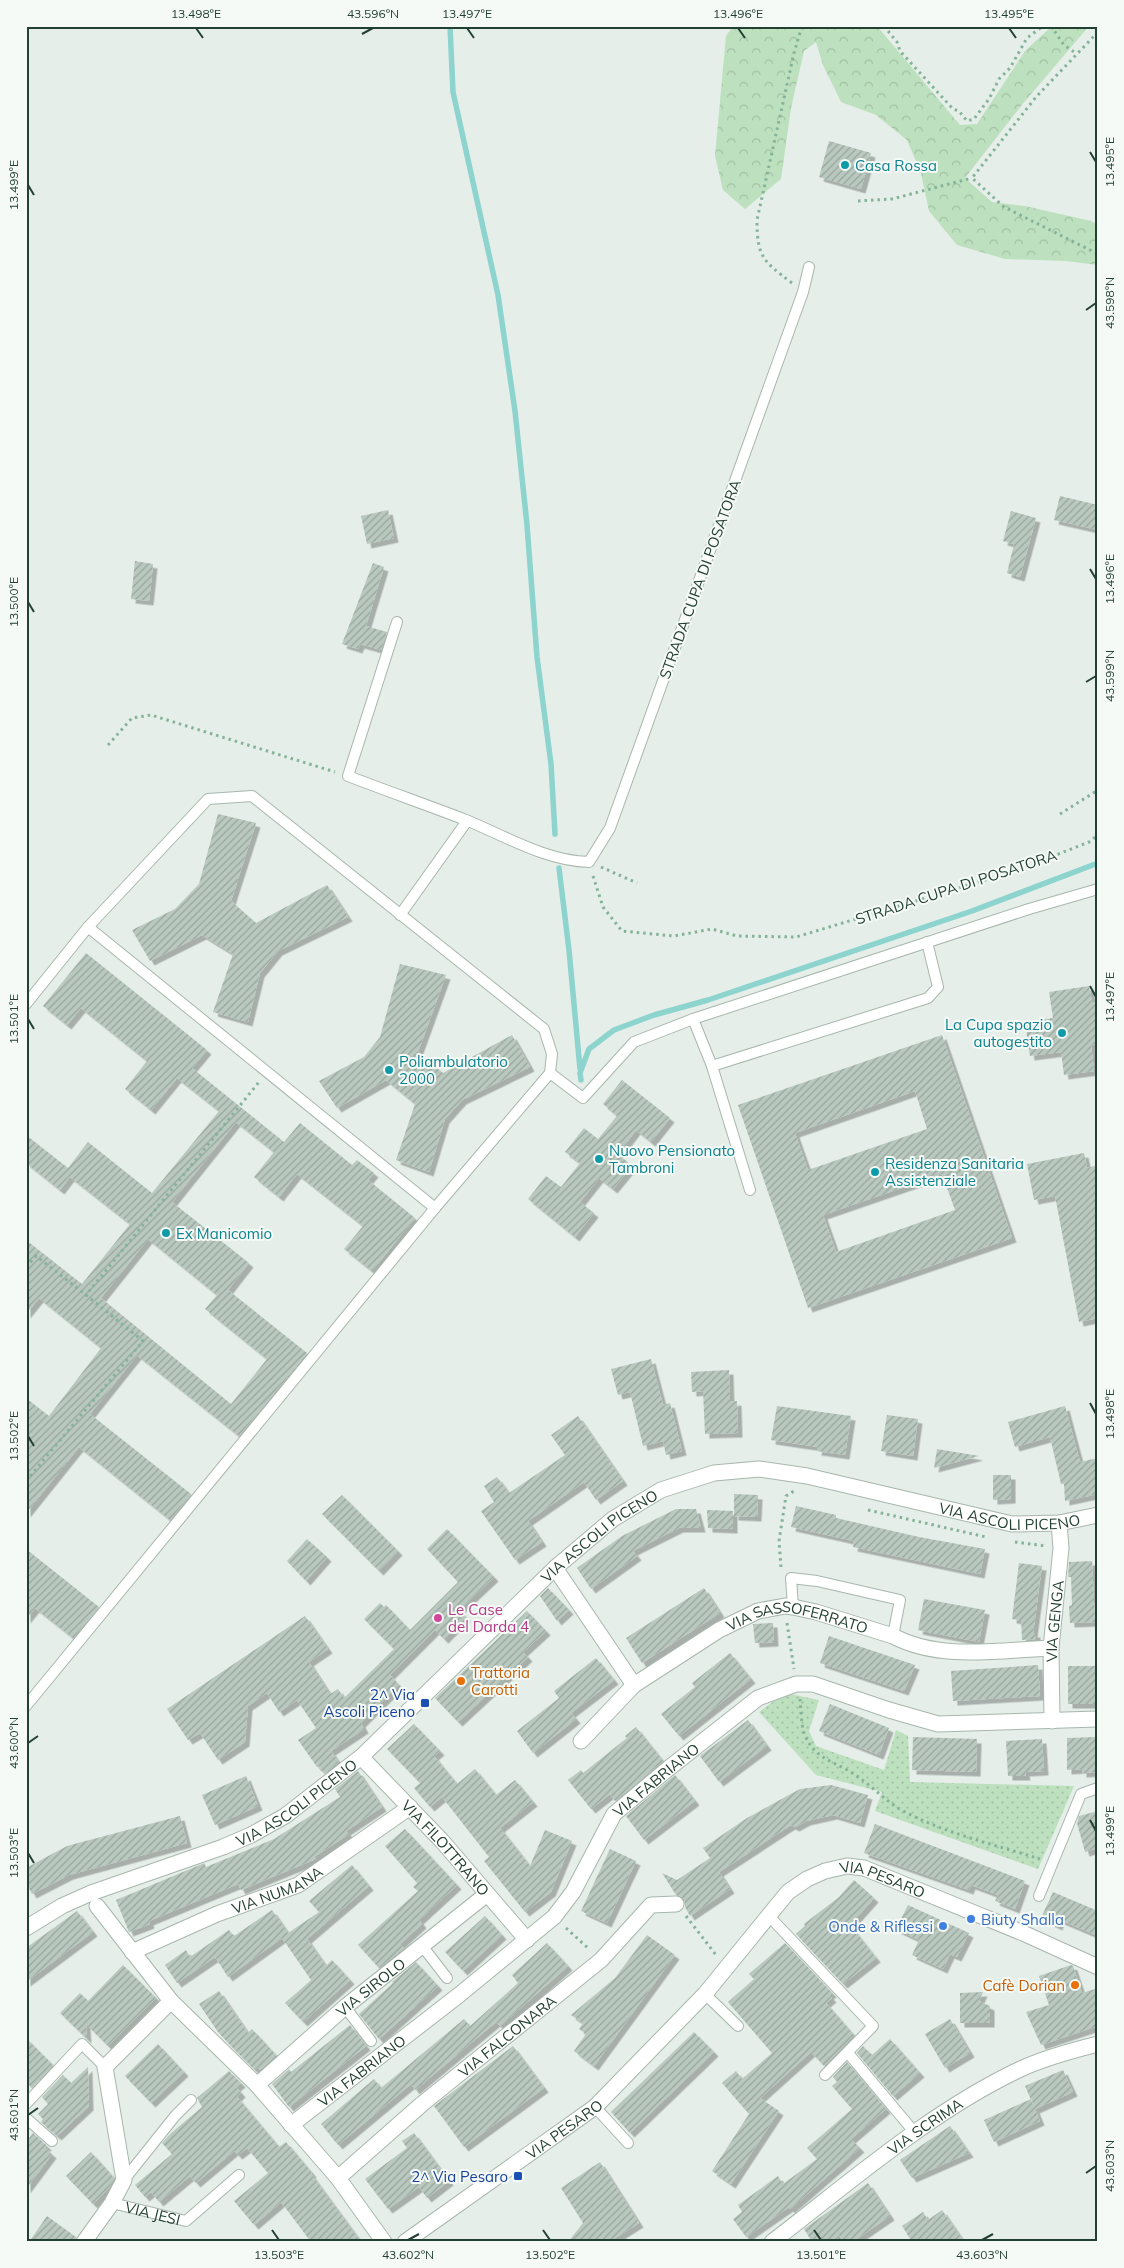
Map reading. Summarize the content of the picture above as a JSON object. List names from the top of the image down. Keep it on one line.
{"streets":{"street":["VIA ASCOLI PICENO","VIA GENGA","VIA SASSOFERRATO","VIA FABRIANO","VIA FILOTTRANO","VIA PESARO","VIA NUMANA","VIA SIROLO","VIA FALCONARA","VIA SCRIMA","VIA JESI"],"lane":["STRADA CUPA DI POSATORA"]},"crossings":[["VIA ASCOLI PICENO","VIA GENGA"],["VIA ASCOLI PICENO","VIA FILOTTRANO"],["VIA GENGA","VIA SASSOFERRATO"],["VIA GENGA","VIA FABRIANO"],["VIA FABRIANO","VIA FILOTTRANO"],["VIA FILOTTRANO","VIA NUMANA"],["VIA FILOTTRANO","VIA SIROLO"]],"places":{"other":["Casa Rossa","La Cupa spazio autogestito","Poliambulatorio 2000","Nuovo Pensionato Tambroni","Residenza Sanitaria Assistenziale","Ex Manicomio","Le Case del Darda 4","Trattoria Carotti","Biuty Shalla","Onde & Riflessi","Cafè Dorian"],"transit":["2^ Via Ascoli Piceno","2^ Via Pesaro"]},"coordinates":["13.498°E","43.596°N","13.497°E","13.496°E","13.495°E","13.499°E","43.598°N","13.500°E","43.599°N","13.501°E","13.502°E","43.600°N","13.503°E","43.601°N","43.603°N","43.602°N"]}
